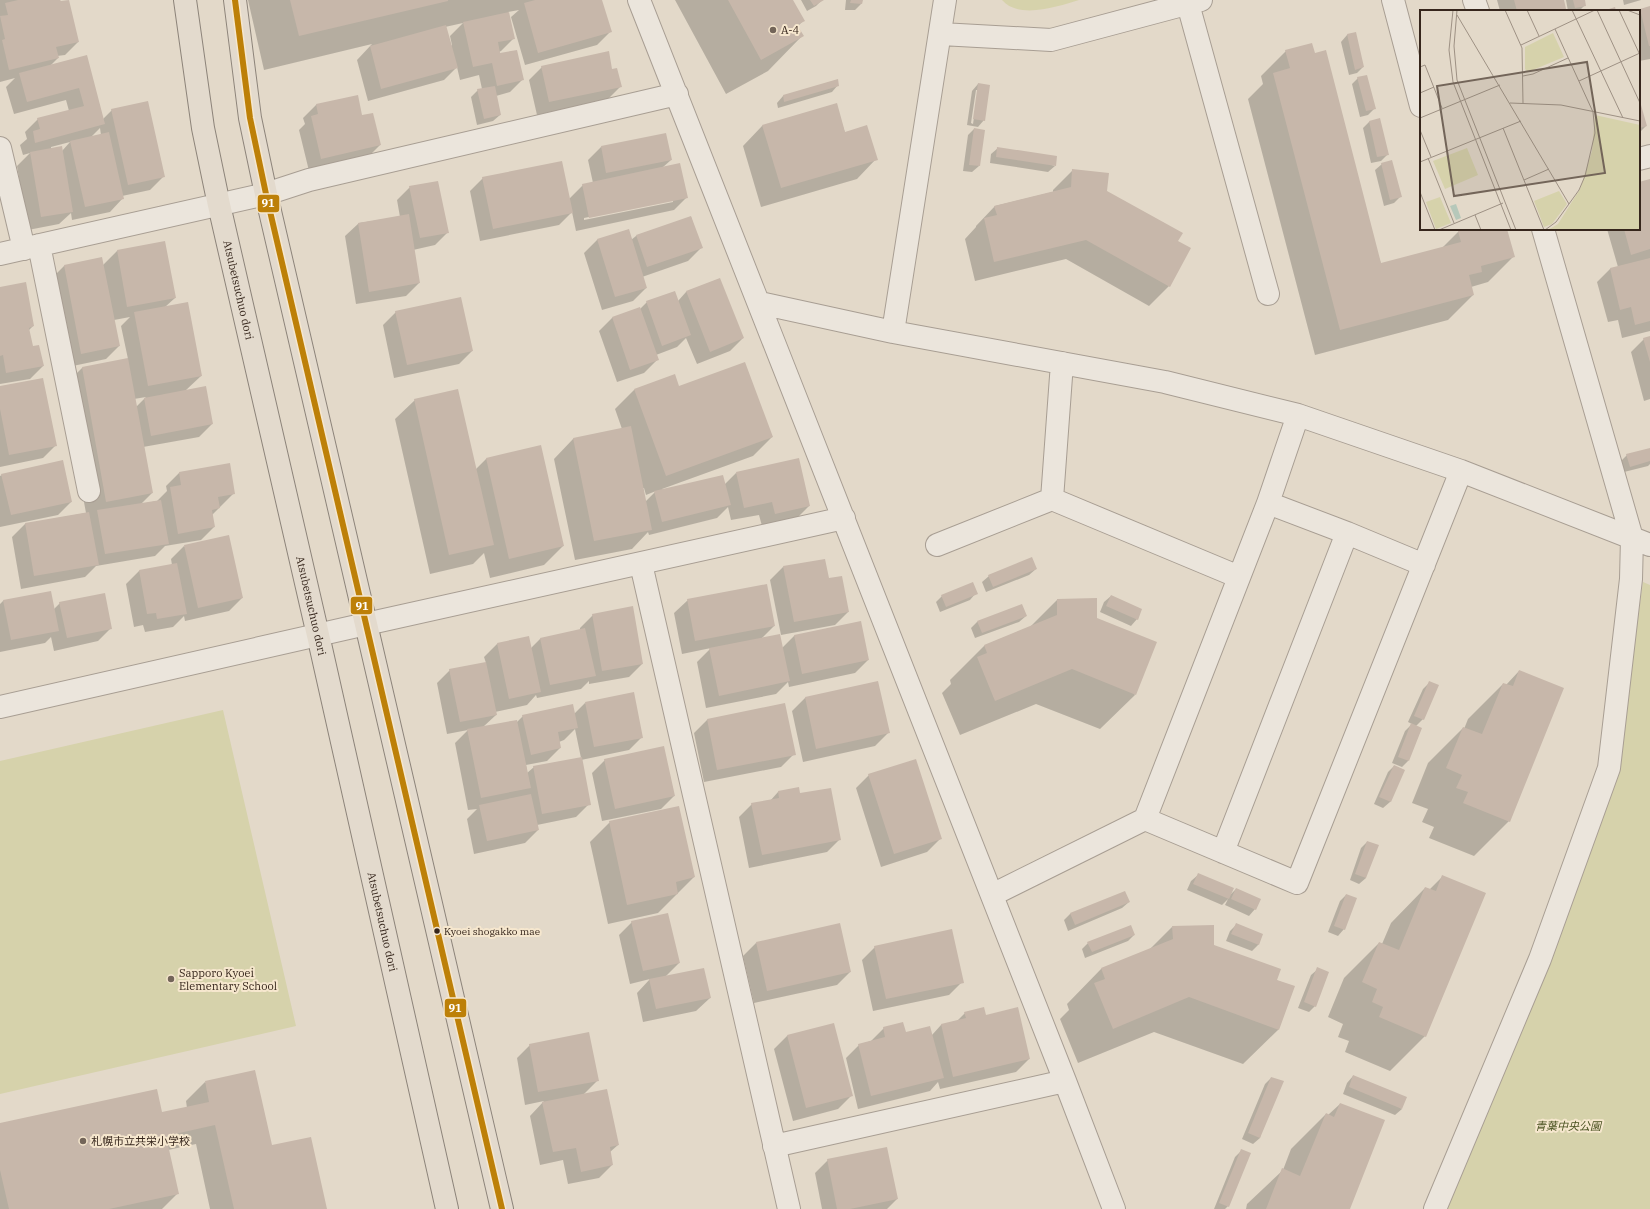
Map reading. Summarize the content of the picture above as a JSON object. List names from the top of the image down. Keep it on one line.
{"streets":{"main road":["Atsubetsuchuo dori"]},"parks":["青葉中央公園"],"places":["A-4","Kyoei shogakko mae","Sapporo Kyoei Elementary School","札幌市立共栄小学校"],"lines":["transit line 91"]}
